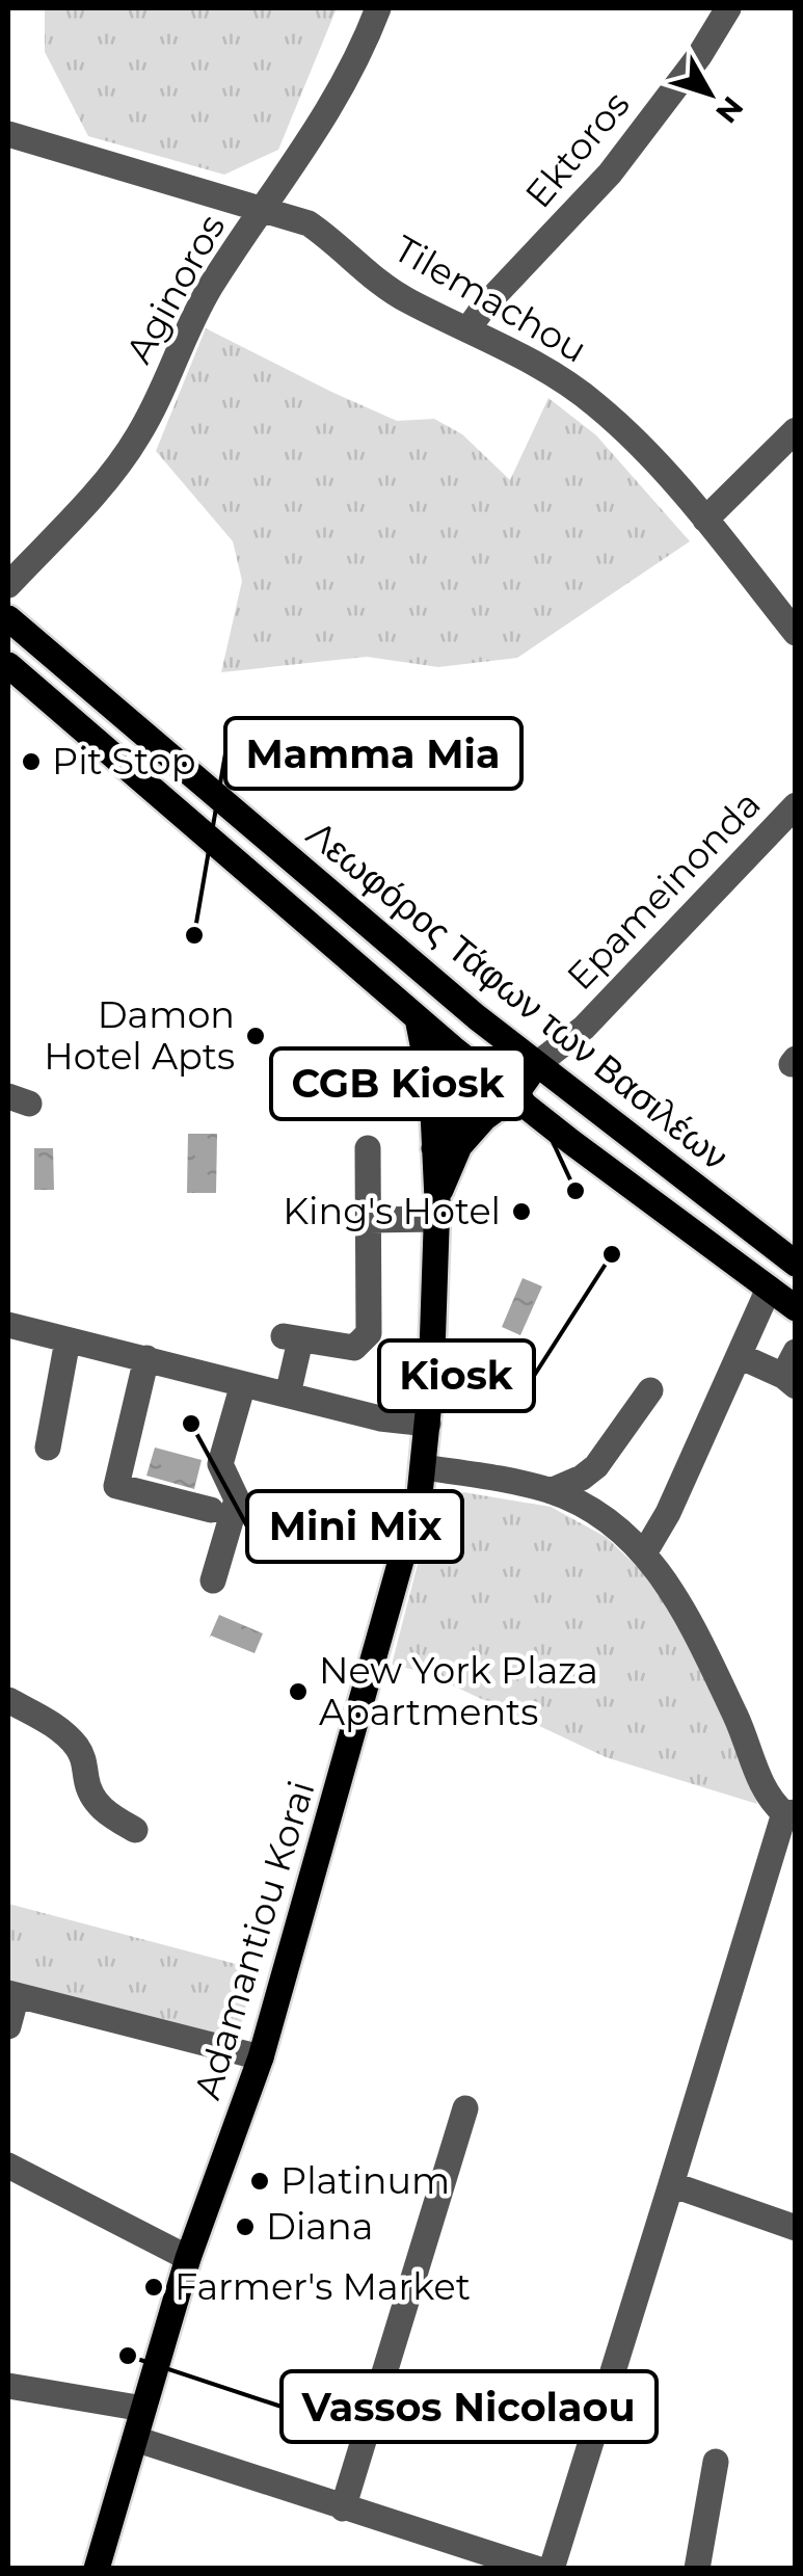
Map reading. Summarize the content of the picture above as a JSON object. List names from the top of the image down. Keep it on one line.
{"streets":{"main road":["Λεωφόρος Τάφων των Βασιλέων","Adamantiou Korai"],"street":["Ektoros","Aginoros","Tilemachou","Epameinonda"]},"crossings":[["Ektoros","Tilemachou"],["Aginoros","Tilemachou"],["Epameinonda","Λεωφόρος Τάφων των Βασιλέων"],["Epameinonda","Adamantiou Korai"],["Λεωφόρος Τάφων των Βασιλέων","Adamantiou Korai"]],"places":["Pit Stop","Mamma Mia","Damon Hotel Apts","CGB Kiosk","King's Hotel","Kiosk","Mini Mix","New York Plaza Apartments","Platinum","Diana","Farmer's Market","Vassos Nicolaou"],"north":"bottom right"}
